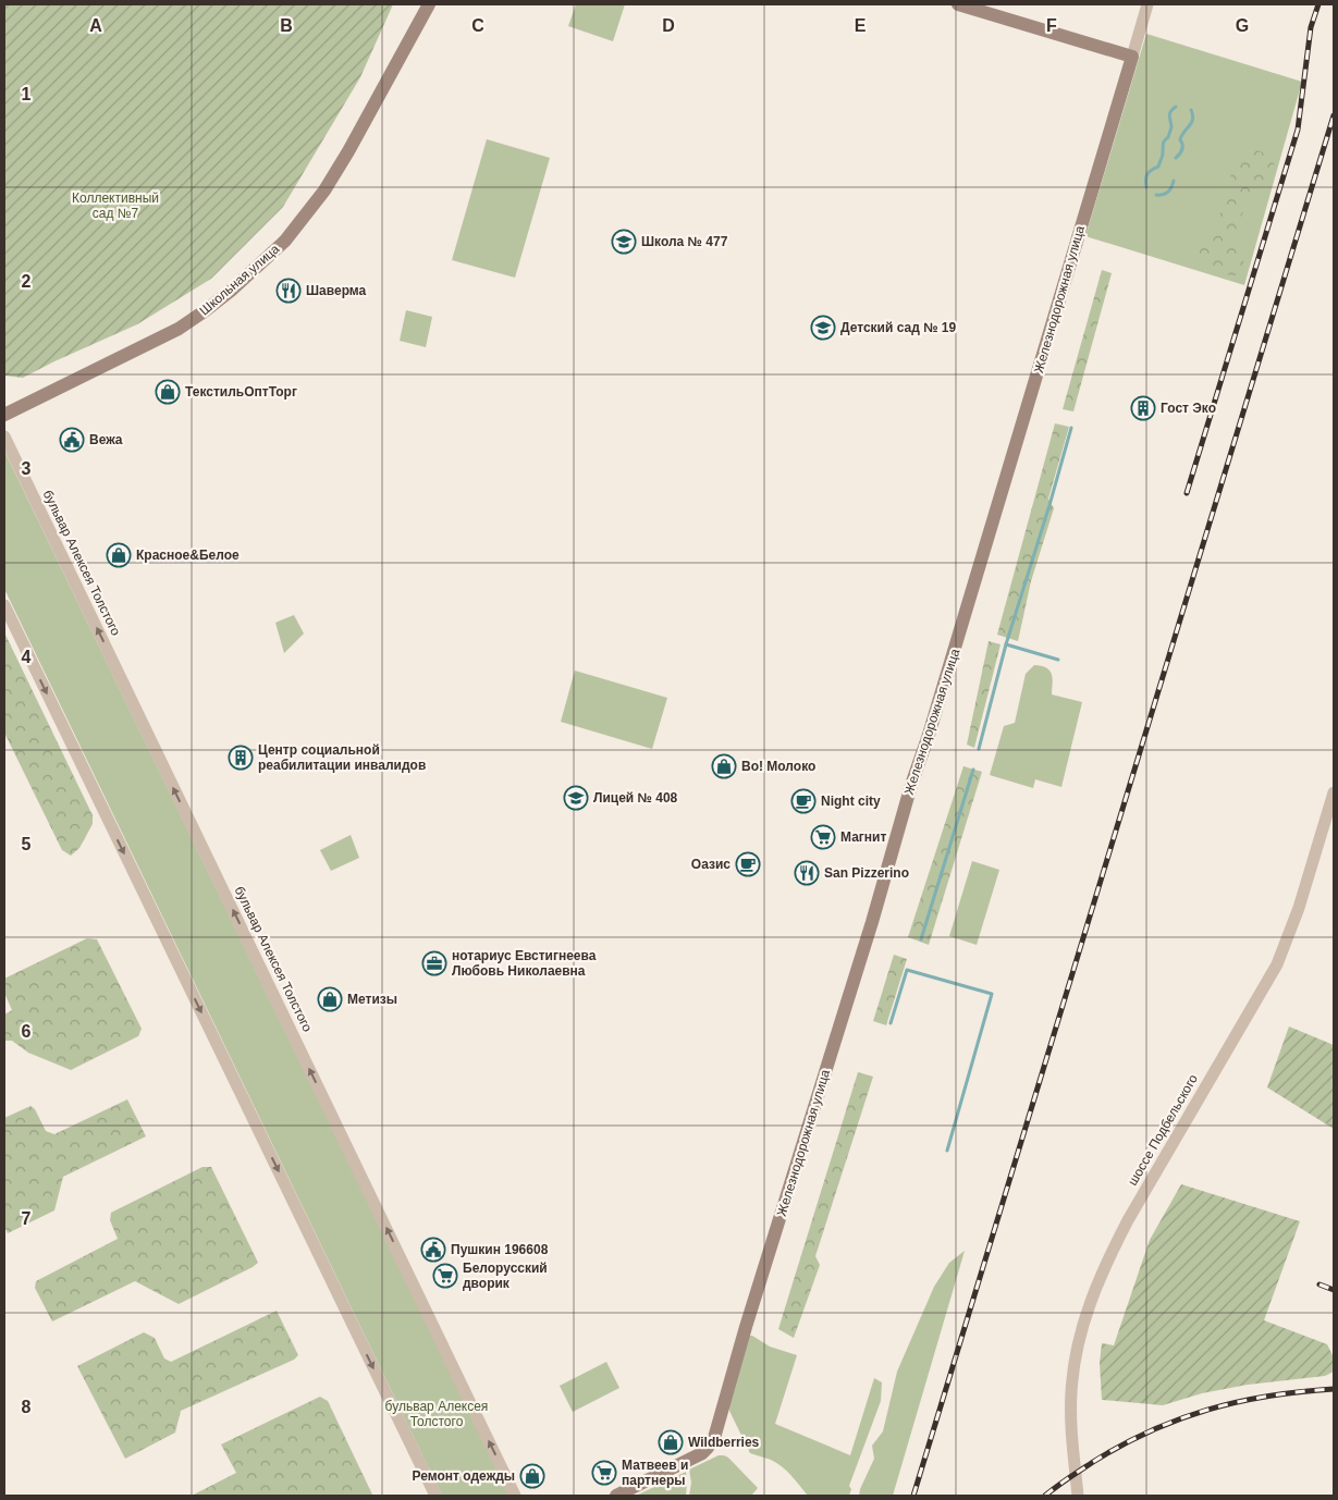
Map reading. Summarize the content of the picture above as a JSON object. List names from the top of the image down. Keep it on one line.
{"streets":{"street":["Школьная улица","Железнодорожная улица","бульвар Алексея Толстого","шоссе Подбельского"]},"parks":["Коллективный сад №7","бульвар Алексея Толстого"],"places":{"school or university":["Школа № 477","Детский сад № 19","Лицей № 408"],"restaurant":["Шаверма","San Pizzerino"],"shop":["ТекстильОптТорг","Красное&Белое","Во! Молоко","Метизы","Wildberries","Ремонт одежды"],"building":["Гост Эко","Центр социальной реабилитации инвалидов"],"public building":["Вежа","Пушкин 196608"],"cafe":["Night city","Оазис"],"supermarket":["Магнит","Белорусский дворик","Матвеев и партнеры"],"office":["нотариус Евстигнеева Любовь Николаевна"]},"grid":{"columns":["A","B","C","D","E","F","G"],"rows":["1","2","3","4","5","6","7","8"]}}
